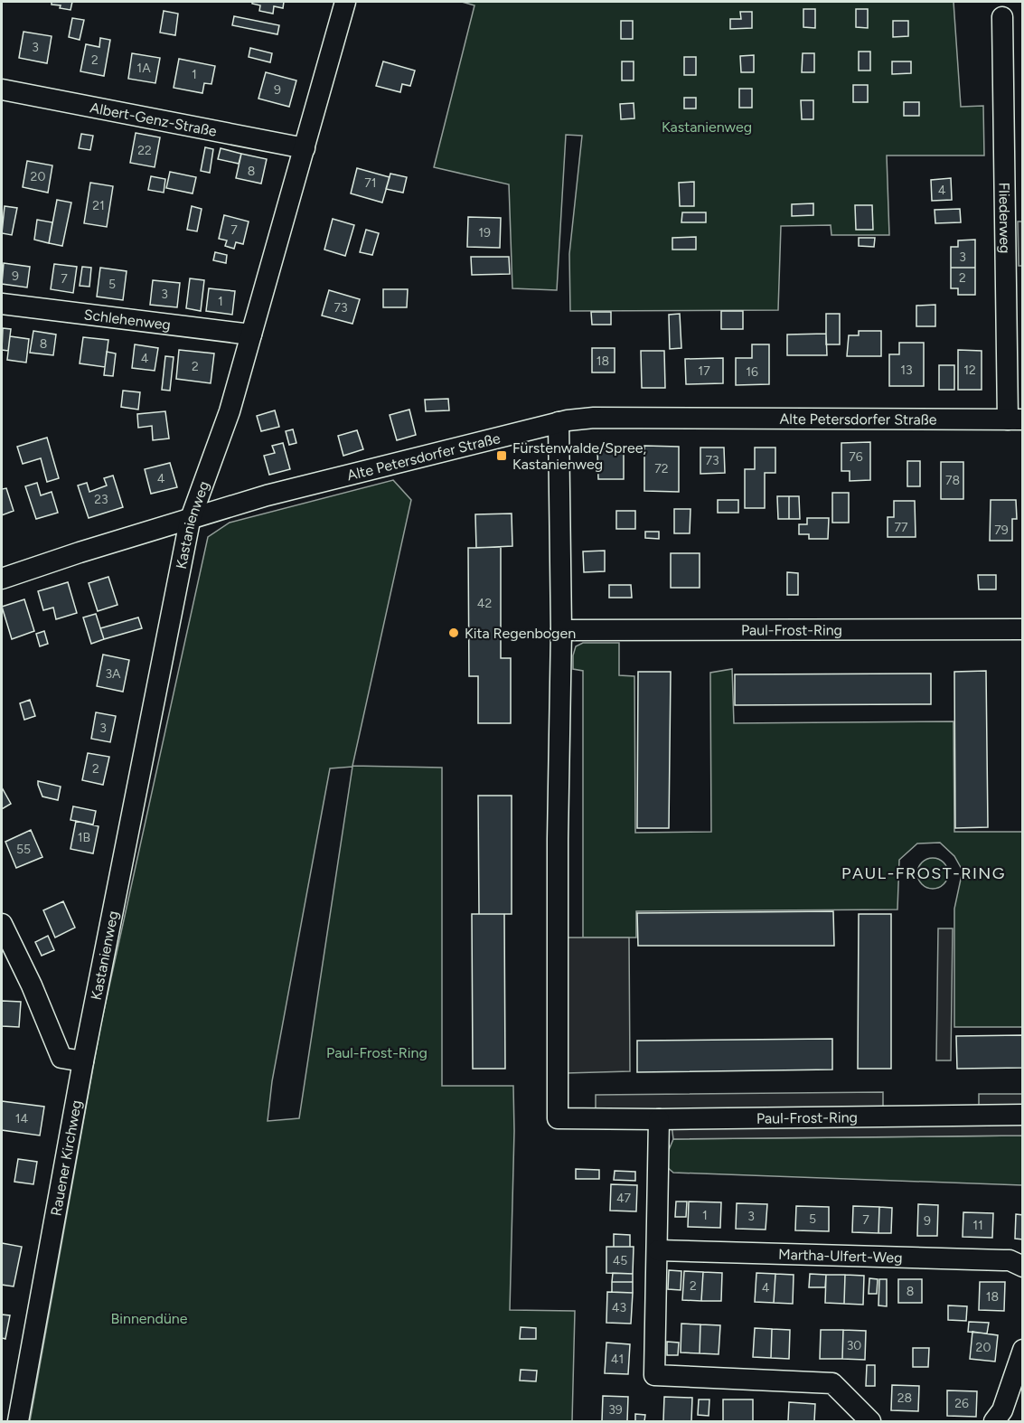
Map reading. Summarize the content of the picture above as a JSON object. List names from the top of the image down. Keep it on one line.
{"streets":{"street":["Albert-Genz-Straße","Fliederweg","Schlehenweg","Alte Petersdorfer Straße","Kastanienweg","Paul-Frost-Ring","Rauener Kirchweg","Martha-Ulfert-Weg"]},"crossings":[["Albert-Genz-Straße","Kastanienweg"],["Fliederweg","Alte Petersdorfer Straße"],["Schlehenweg","Kastanienweg"],["Alte Petersdorfer Straße","Kastanienweg"],["Alte Petersdorfer Straße","Paul-Frost-Ring"],["Kastanienweg","Rauener Kirchweg"]],"districts":["PAUL-FROST-RING"],"parks":["Kastanienweg","Paul-Frost-Ring","Binnendüne"],"places":{"transit":["Fürstenwalde/Spree, Kastanienweg"],"other":["Kita Regenbogen"]},"house_numbers":["3","2","1A","1","9","22","8","20","71","4","21","7","19","3","9","2","7","5","3","1","73","8","4","18","2","13","12","17","16","76","73","72","4","78","23","77","79","42","3A","3","2","1B","55","14","47","1","3","5","7","9","11","45","2","4","8","18","43","30","20","41","28","26","39"]}
